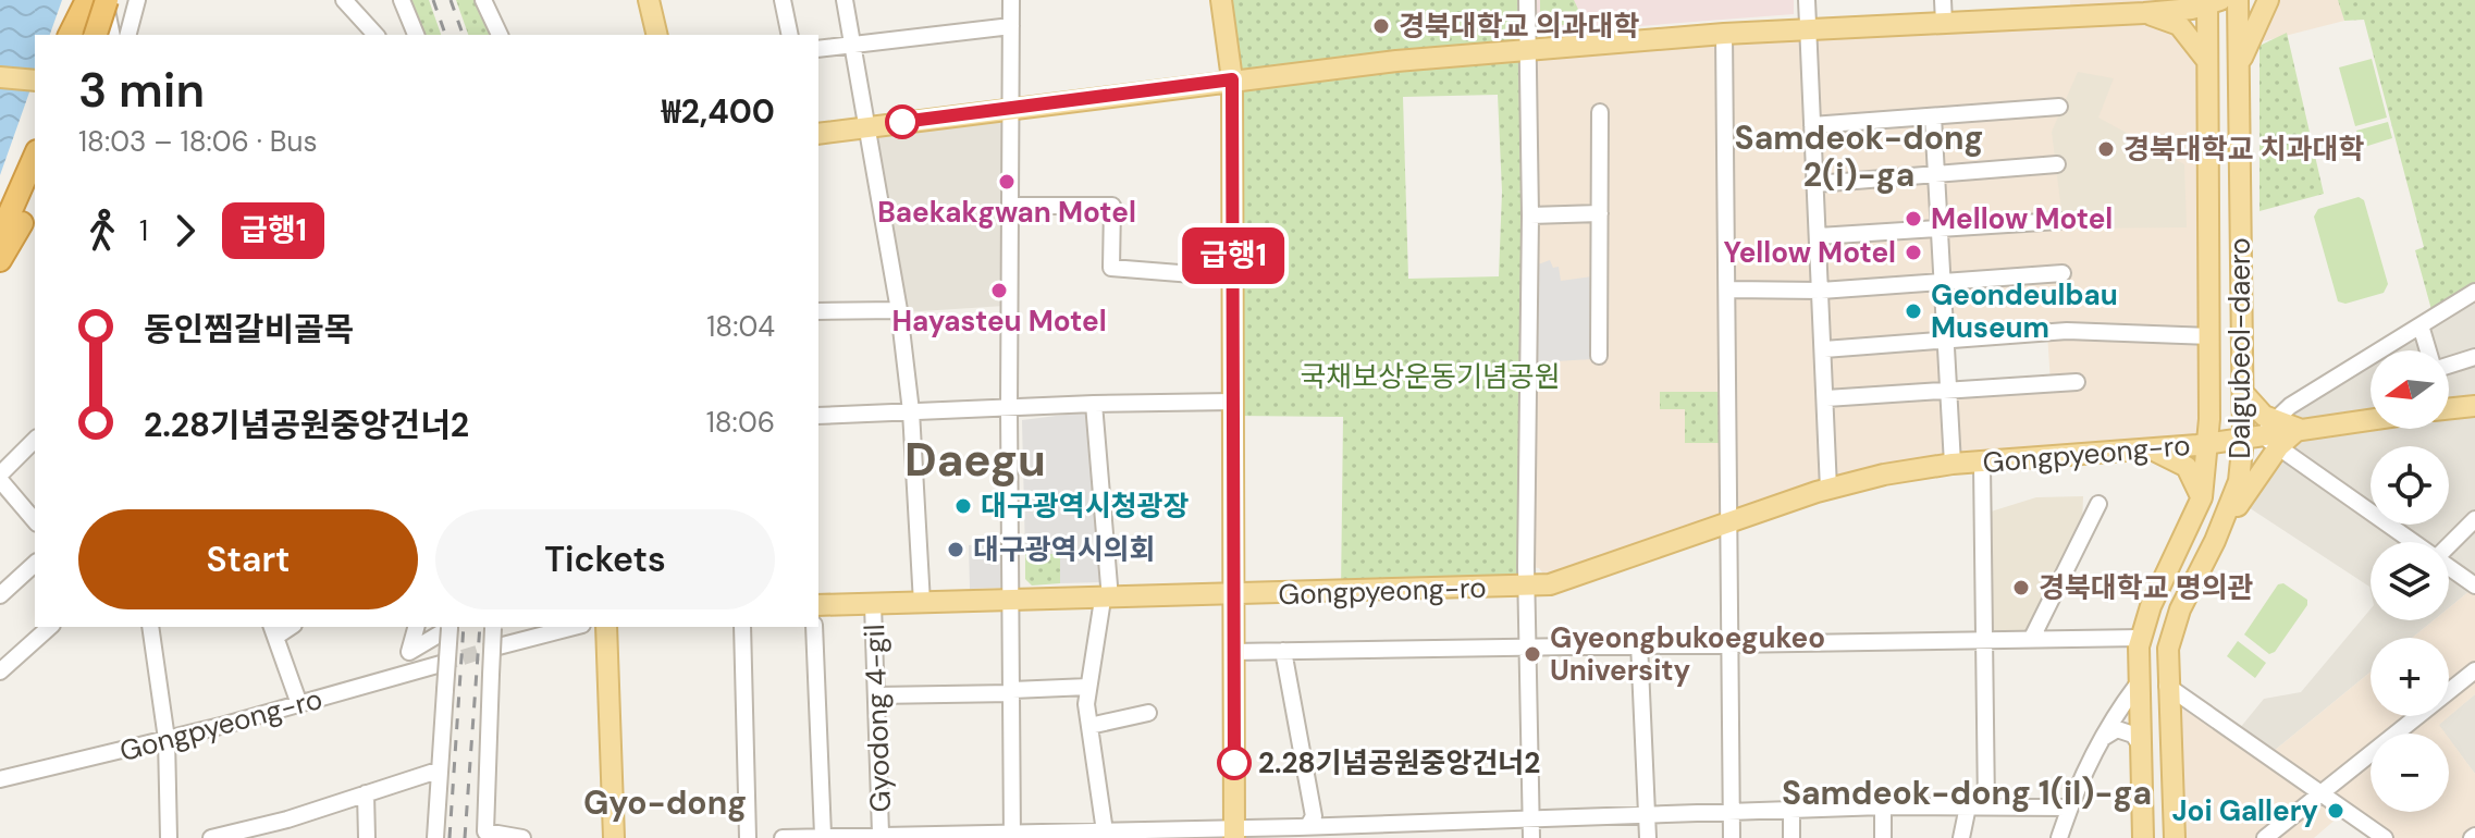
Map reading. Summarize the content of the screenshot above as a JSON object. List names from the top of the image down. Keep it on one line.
{"streets":{"main road":["Dalgubeol-daero","Gongpyeong-ro"],"street":["Gyodong 4-gil"]},"crossings":[["Dalgubeol-daero","Gongpyeong-ro"],["Gongpyeong-ro","Gyodong 4-gil"]],"districts":["Samdeok-dong 2(i)-ga","Daegu","Samdeok-dong 1(il)-ga","Gyo-dong"],"parks":["국채보상운동기념공원"],"places":["경북대학교 의과대학","경북대학교 치과대학","Baekakgwan Motel","Mellow Motel","Yellow Motel","Hayasteu Motel","Geondeulbau Museum","대구광역시청광장","대구광역시의회","경북대학교 명의관","Gyeongbukoegukeo University","2.28기념공원중앙건너2","Joi Gallery"],"lines":["bus line 급행1"],"north":"left","page":{"on_map":"급행1","heading":["3 min","18:03 – 18:06 · Bus","₩2,400"],"legs":["1","급행1"],"list":[{"name":"동인찜갈비골목","value":"18:04"},{"name":"2.28기념공원중앙건너2","value":"18:06"}],"map_buttons":["+","−"],"buttons":["Start","Tickets"]}}
